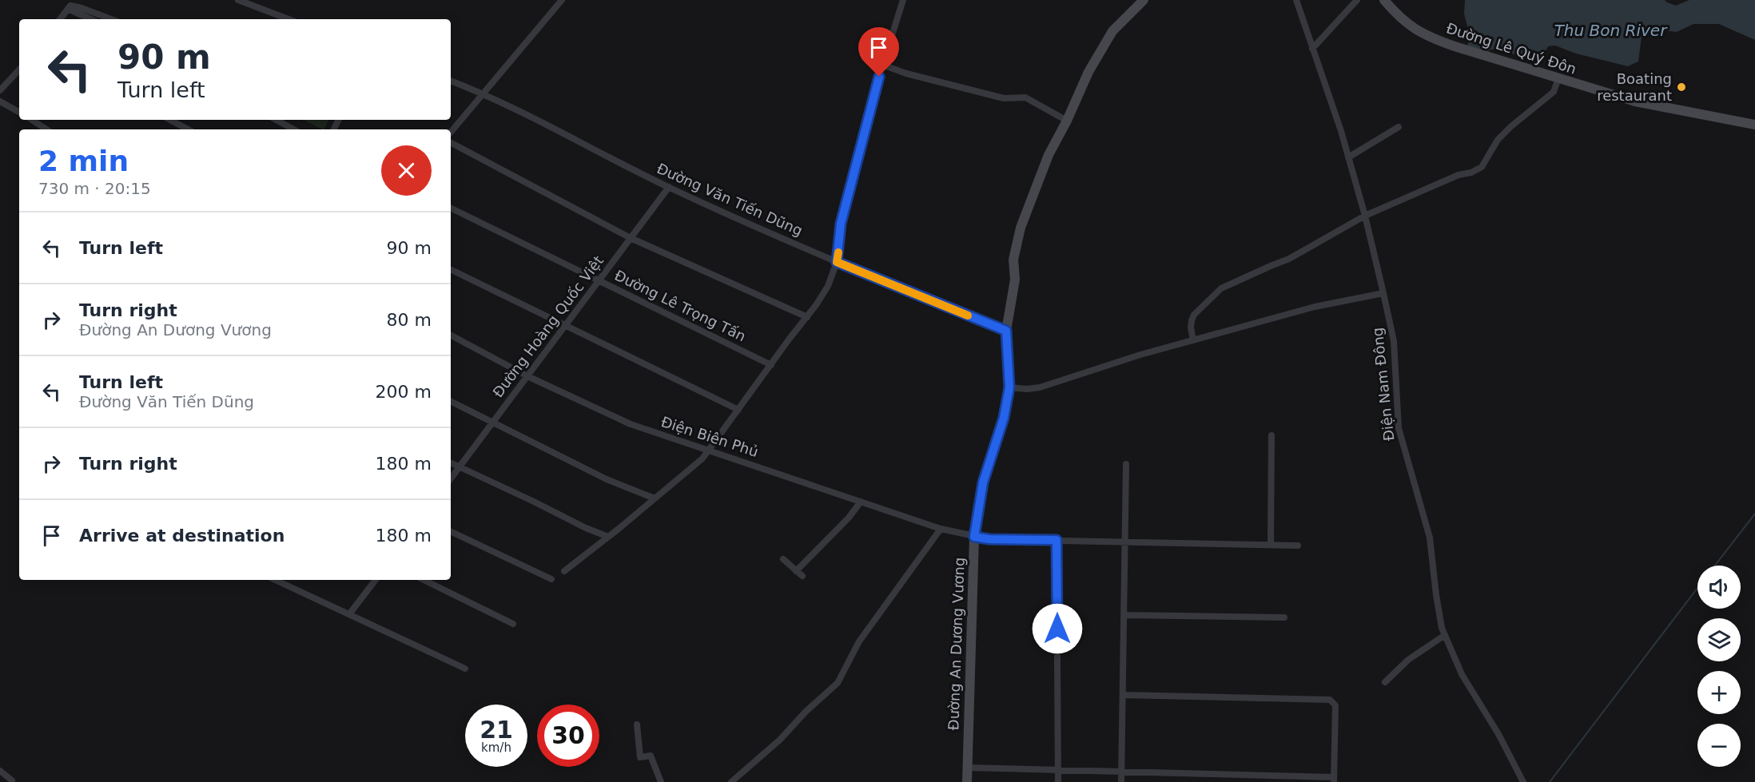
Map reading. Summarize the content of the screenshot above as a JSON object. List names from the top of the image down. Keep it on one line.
{"streets":{"main road":["Đường Lê Quý Đôn","Đường An Dương Vương"],"street":["Đường Văn Tiến Dũng","Đường Lê Trọng Tấn","Đường Hoàng Quốc Việt","Điện Nam Đông","Điện Biên Phủ"]},"crossings":[["Đường Văn Tiến Dũng","Đường Hoàng Quốc Việt"],["Đường Văn Tiến Dũng","Đường An Dương Vương"],["Đường Lê Trọng Tấn","Đường Hoàng Quốc Việt"],["Đường Hoàng Quốc Việt","Điện Biên Phủ"],["Điện Biên Phủ","Đường An Dương Vương"]],"water":["Thu Bon River"],"places":["Boating restaurant"],"page":{"turn":["90 m","Turn left"],"heading":["2 min","730 m · 20:15"],"list":[{"name":"Turn left","value":"90 m"},{"name":"Turn right","note":"Đường An Dương Vương","value":"80 m"},{"name":"Turn left","note":"Đường Văn Tiến Dũng","value":"200 m"},{"name":"Turn right","value":"180 m"},{"name":"Arrive at destination","value":"180 m"}],"map_buttons":["+","−"],"speed":"21 km/h","limit":"30"}}
